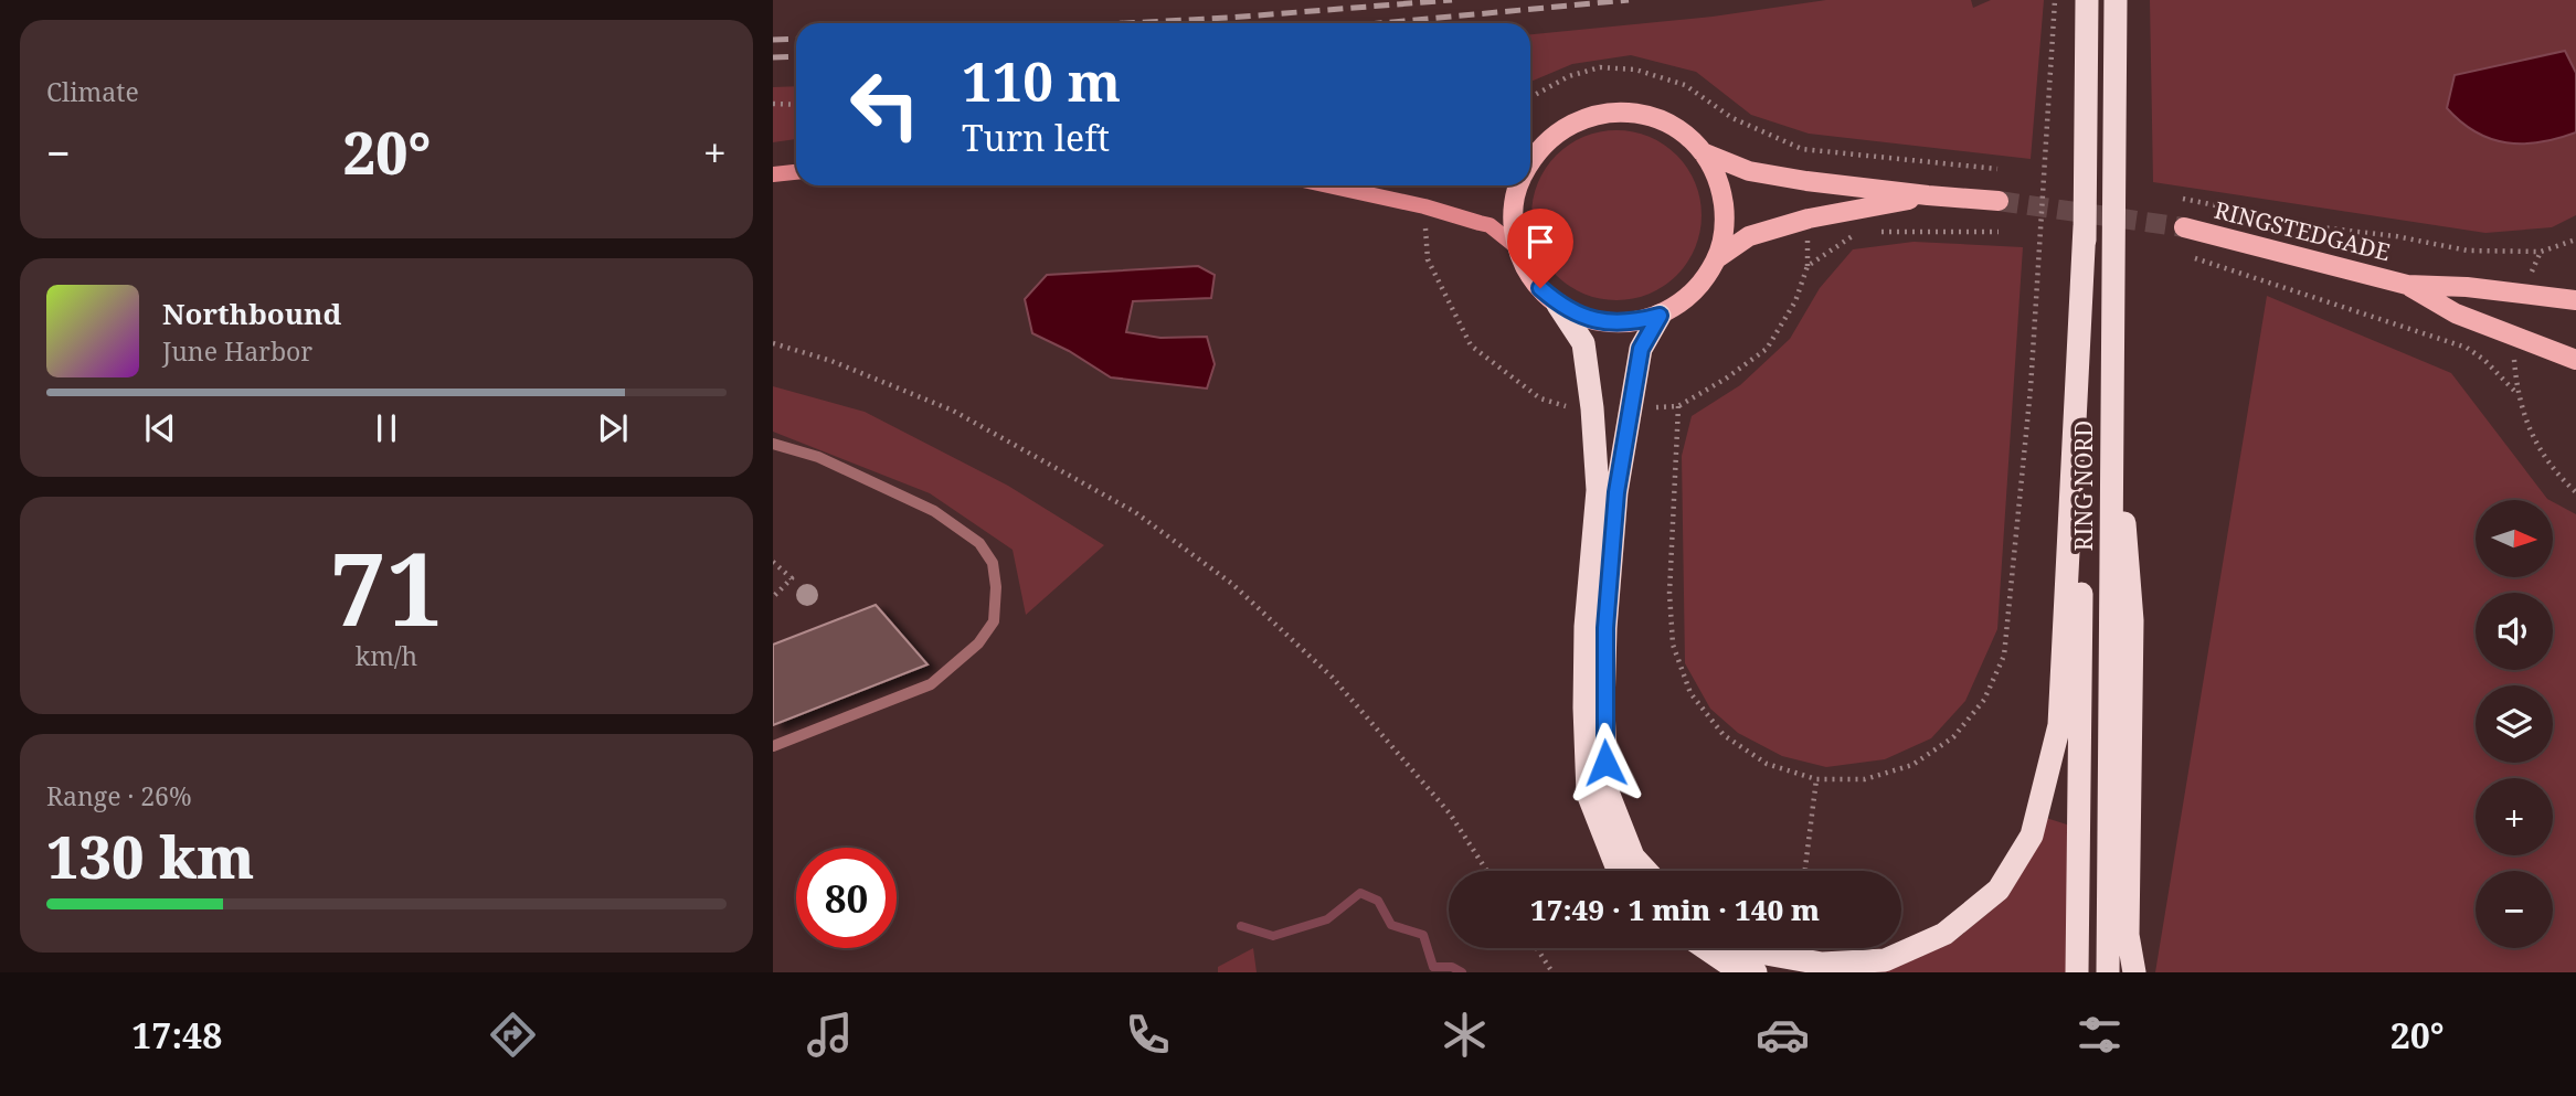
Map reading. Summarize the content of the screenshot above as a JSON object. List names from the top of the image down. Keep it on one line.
{"streets":{"highway":["RING NORD"],"main road":["RINGSTEDGADE"]},"north":"right","page":{"tile":["Climate",["71","km/h"],["Range · 26%","130 km"]],"turn":["110 m","Turn left"],"heat":["−","20°","+"],"song":["Northbound","June Harbor"],"map_buttons":["+","−"],"limit":"80","trip":"17:49 · 1 min · 140 m","tabs":["17:48","20°"]}}
